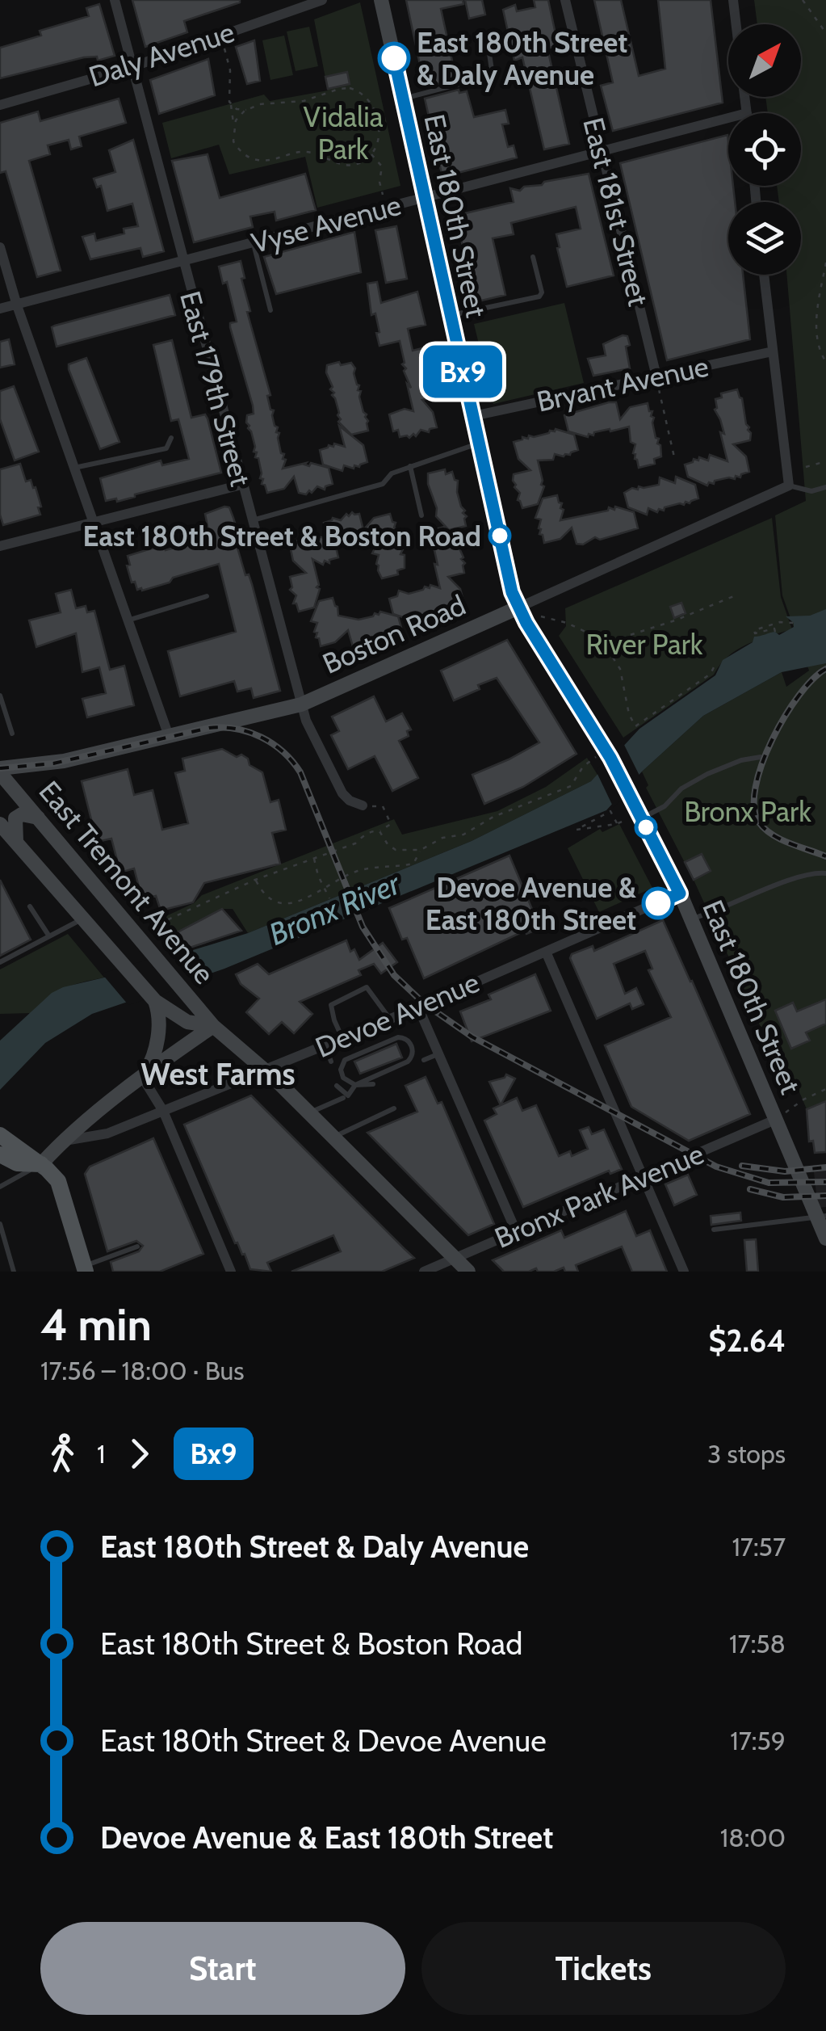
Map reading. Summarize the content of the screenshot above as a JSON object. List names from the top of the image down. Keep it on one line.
{"streets":{"main road":["East 180th Street","Boston Road","East Tremont Avenue"],"street":["Daly Avenue","East 181st Street","Vyse Avenue","Bryant Avenue","East 179th Street","Devoe Avenue","Bronx Park Avenue"]},"crossings":[["Daly Avenue","East 179th Street"],["East 181st Street","Vyse Avenue"],["East 181st Street","Bryant Avenue"],["East 180th Street","Vyse Avenue"],["East 180th Street","Bryant Avenue"],["East 180th Street","Boston Road"],["East 180th Street","Devoe Avenue"],["East 180th Street","Bronx Park Avenue"],["Vyse Avenue","East 179th Street"],["East 179th Street","Boston Road"],["Boston Road","East Tremont Avenue"],["East Tremont Avenue","Devoe Avenue"],["East Tremont Avenue","Bronx Park Avenue"]],"districts":["West Farms"],"water":["Bronx River"],"parks":["Vidalia Park","River Park","Bronx Park"],"places":["East 180th Street & Daly Avenue","East 180th Street & Boston Road","Devoe Avenue & East 180th Street"],"lines":["bus line Bx9"],"north":"top right","page":{"on_map":"Bx9","heading":["4 min","17:56 – 18:00 · Bus","$2.64"],"legs":["1","Bx9","3 stops"],"list":[{"name":"East 180th Street & Daly Avenue","value":"17:57"},{"name":"East 180th Street & Boston Road","value":"17:58"},{"name":"East 180th Street & Devoe Avenue","value":"17:59"},{"name":"Devoe Avenue & East 180th Street","value":"18:00"}],"buttons":["Start","Tickets"]}}
